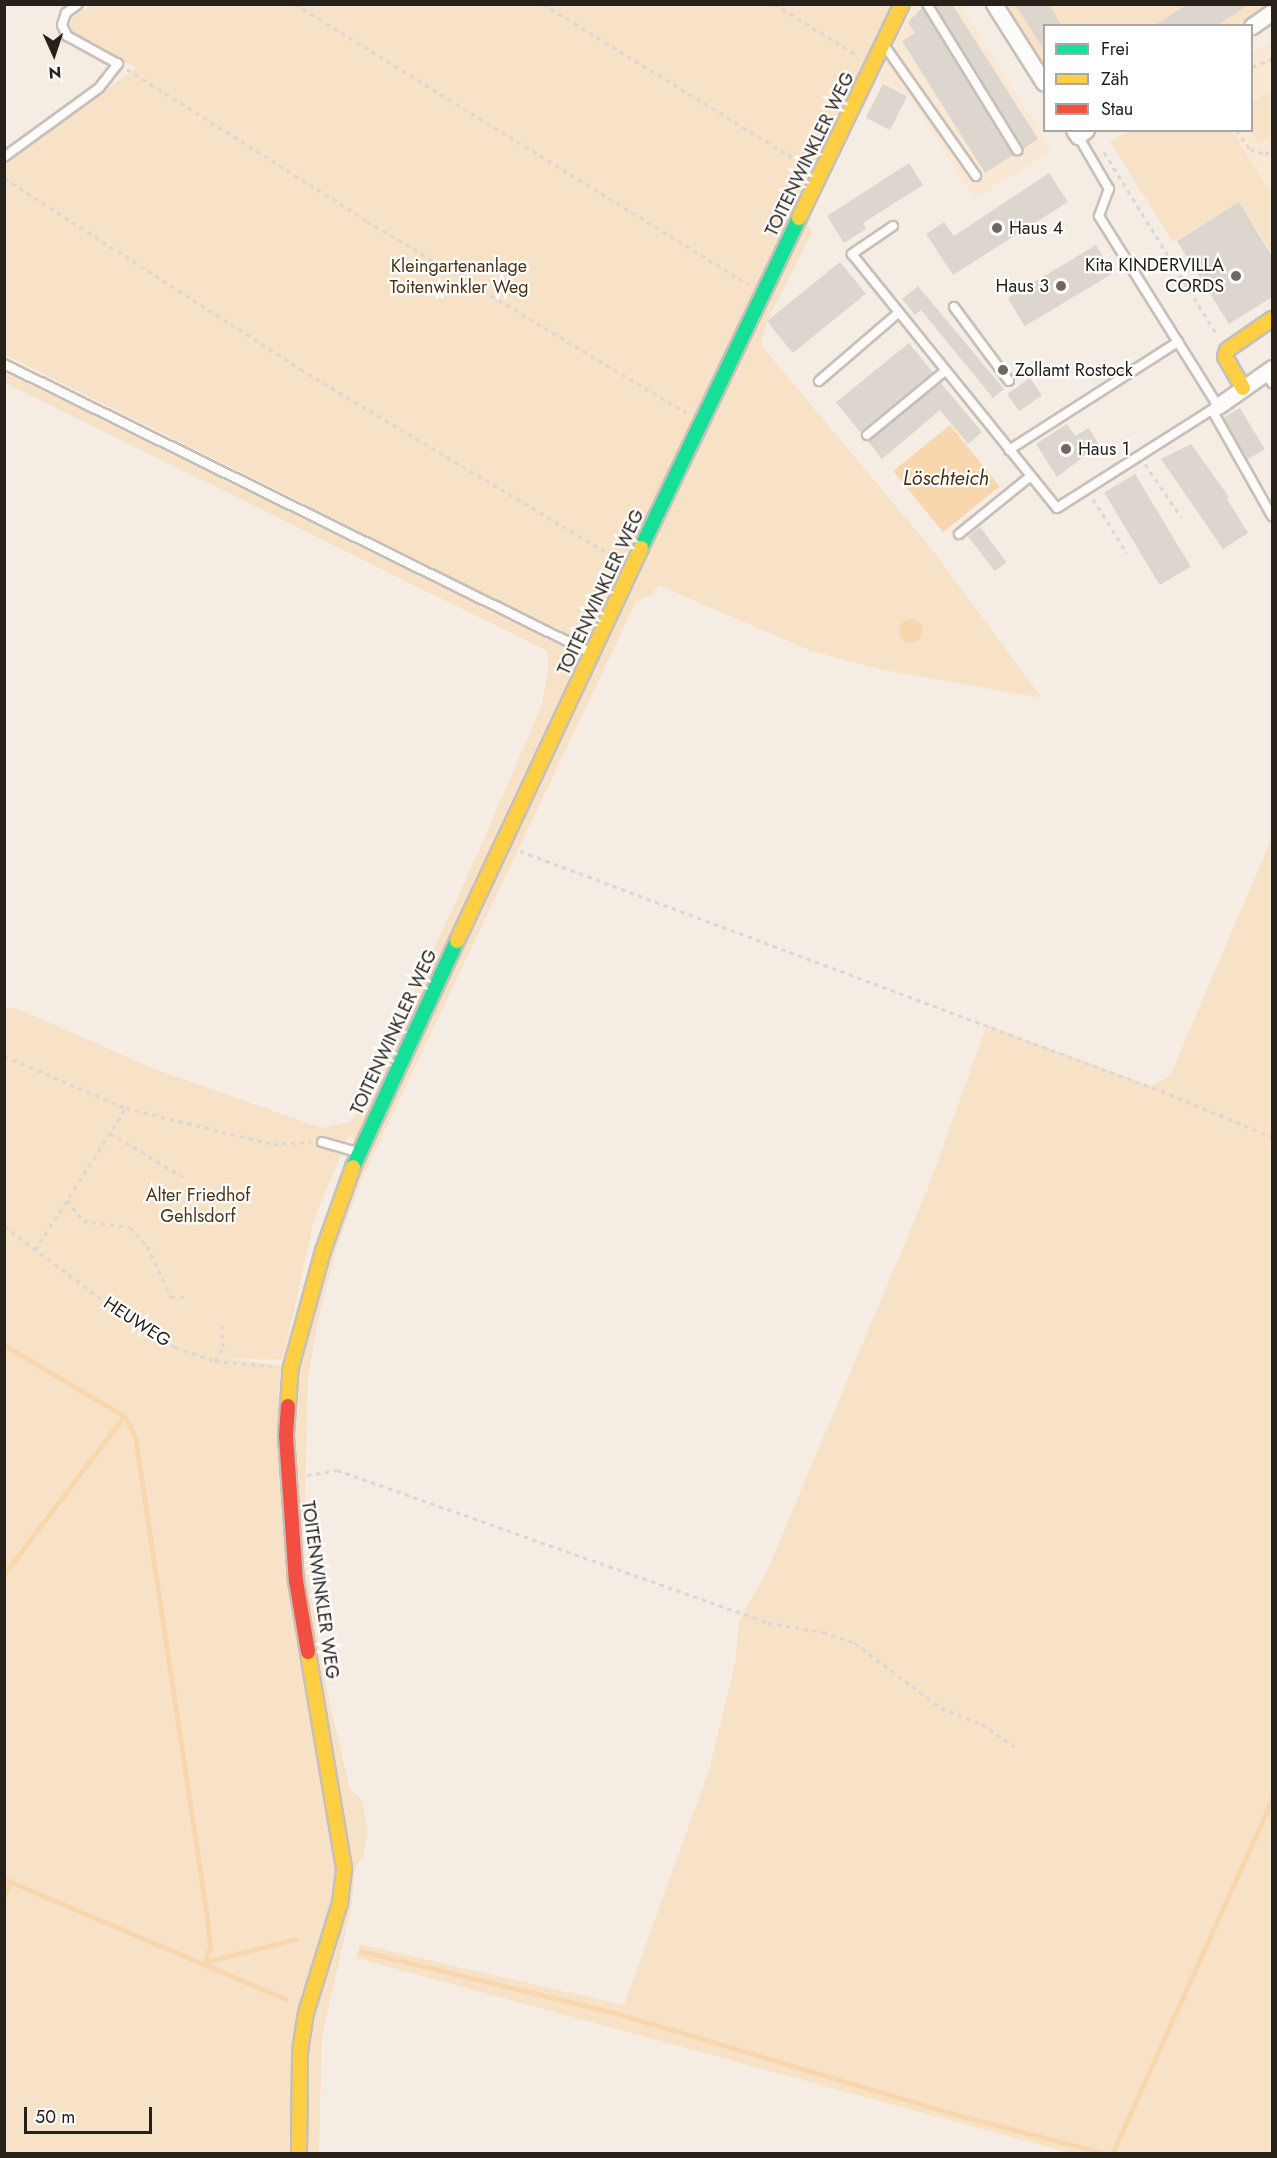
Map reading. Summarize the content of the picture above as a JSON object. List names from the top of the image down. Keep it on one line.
{"streets":{"street":["TOITENWINKLER WEG"],"path":["HEUWEG"]},"crossings":[["TOITENWINKLER WEG","HEUWEG"]],"water":["Löschteich"],"parks":["Kleingartenanlage Toitenwinkler Weg","Alter Friedhof Gehlsdorf"],"places":["Haus 4","Kita KINDERVILLA CORDS","Haus 3","Zollamt Rostock","Haus 1"],"legend":["Frei","Zäh","Stau"],"scale_bar":"50 m","north":"bottom"}
